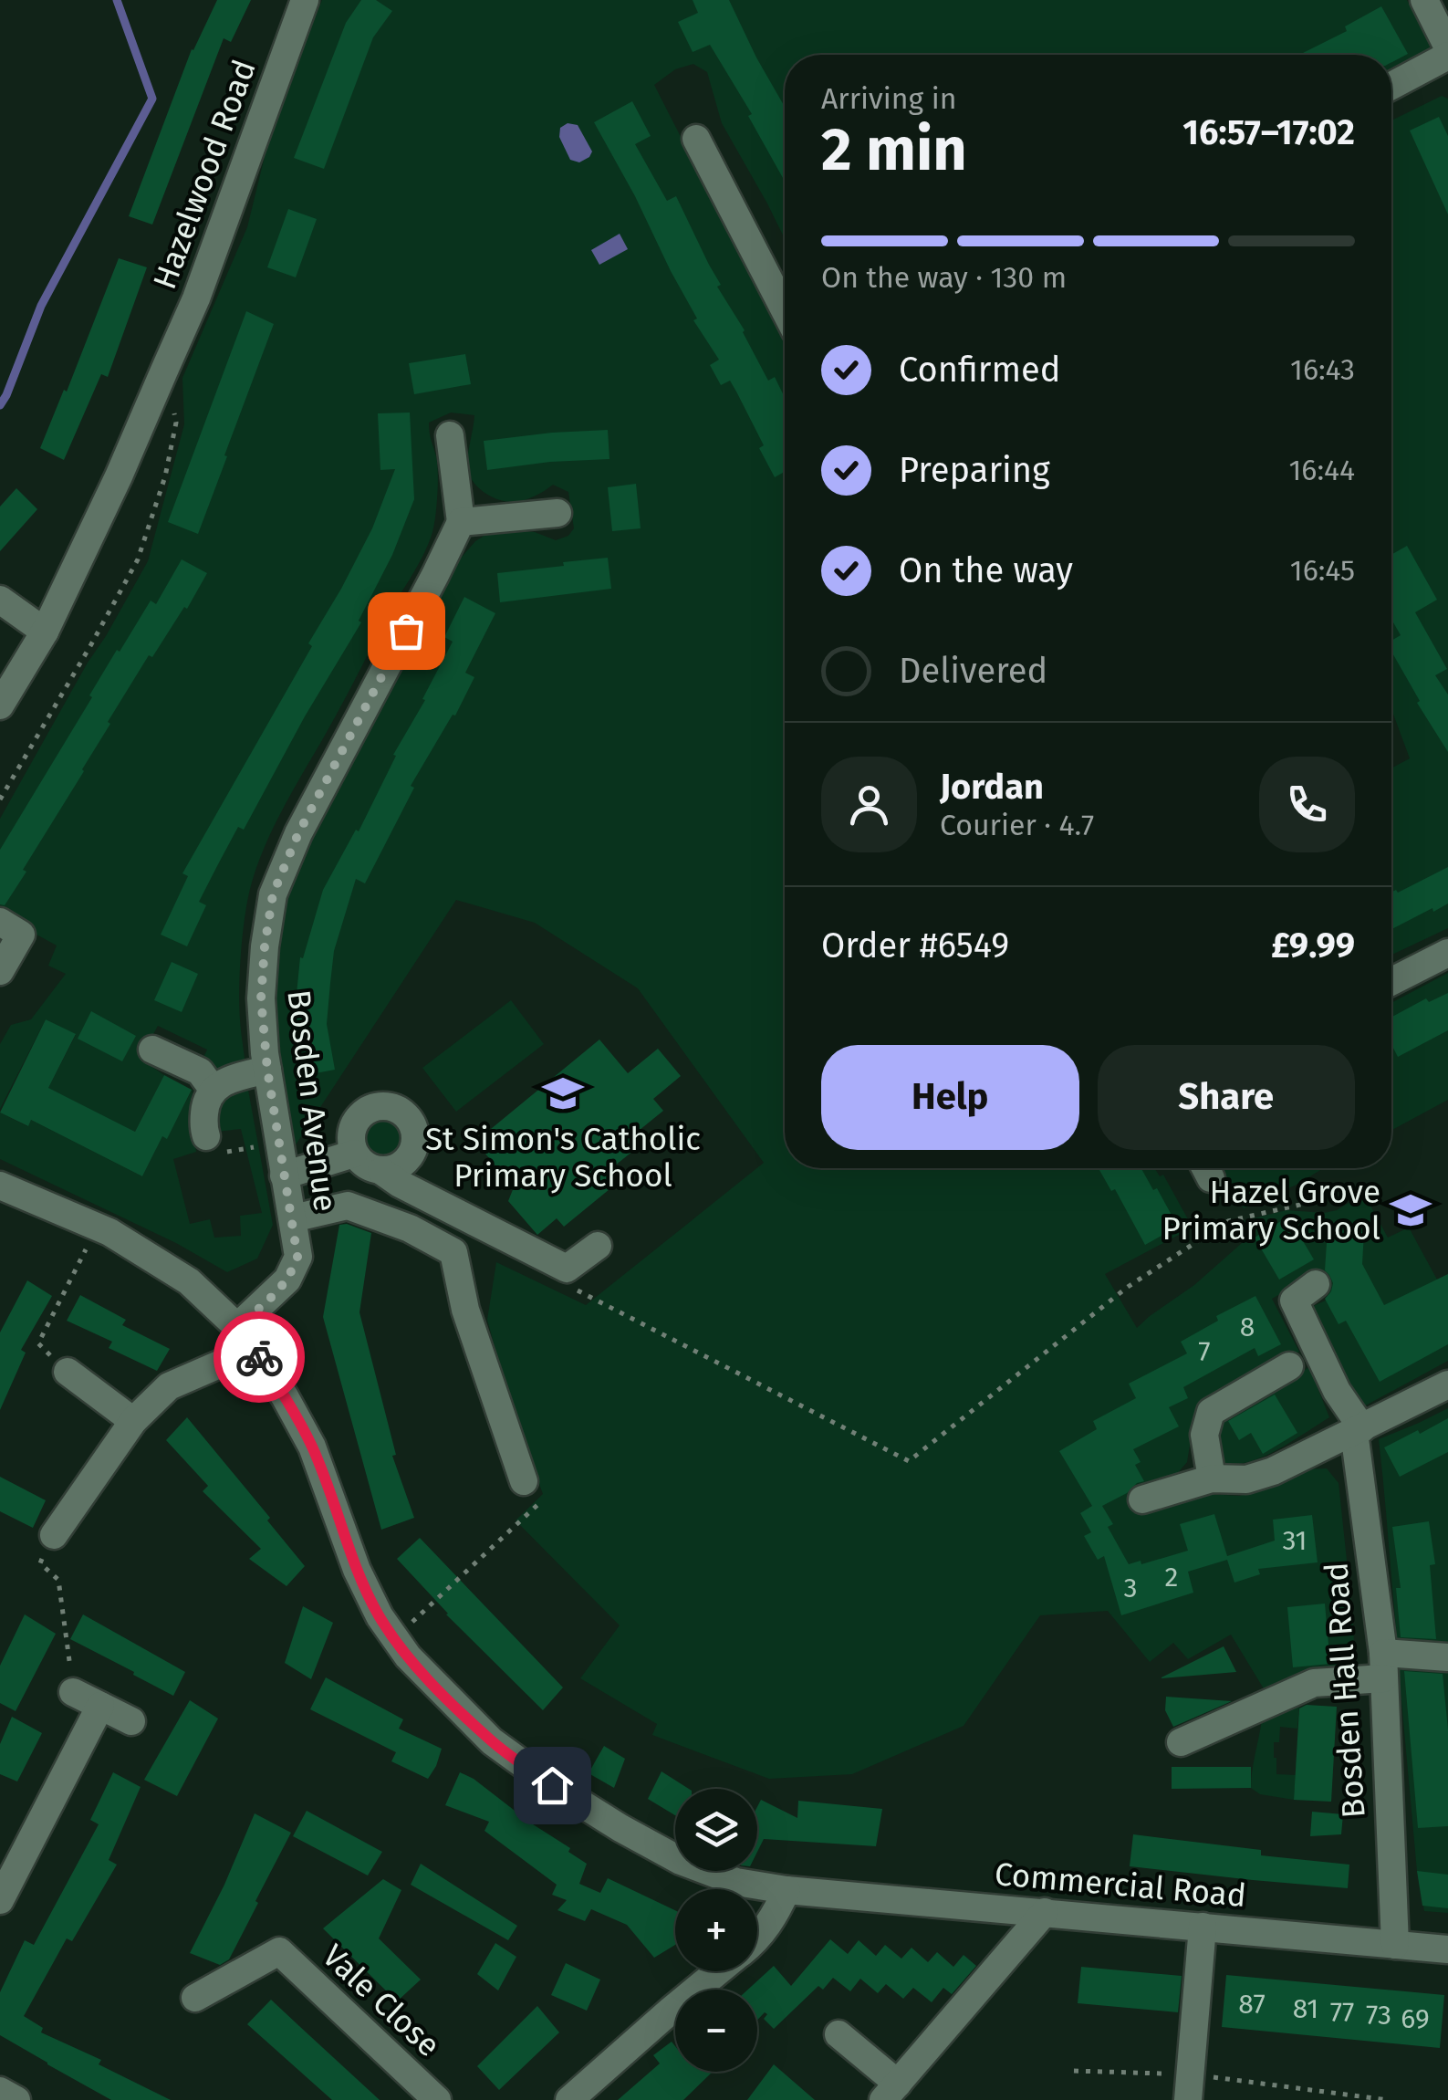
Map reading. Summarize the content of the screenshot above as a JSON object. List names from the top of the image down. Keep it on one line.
{"streets":{"street":["Hazelwood Road","Bosden Avenue","Bosden Hall Road","Commercial Road","Vale Close"]},"crossings":[["Bosden Avenue","Commercial Road"],["Bosden Hall Road","Commercial Road"]],"places":{"school or university":["St Simon's Catholic Primary School","Hazel Grove Primary School"]},"house_numbers":["8","7","31","2","3","87","81","77","73","69"],"page":{"heading":["2 min","Arriving in","16:57–17:02"],"panel":["Jordan","Courier · 4.7","Order #6549","£9.99"],"bar":"On the way · 130 m","list":[["Confirmed","16:43"],["Preparing","16:44"],["On the way","16:45"],"Delivered"],"buttons":["Help","Share"],"map_buttons":["+","−"]}}
